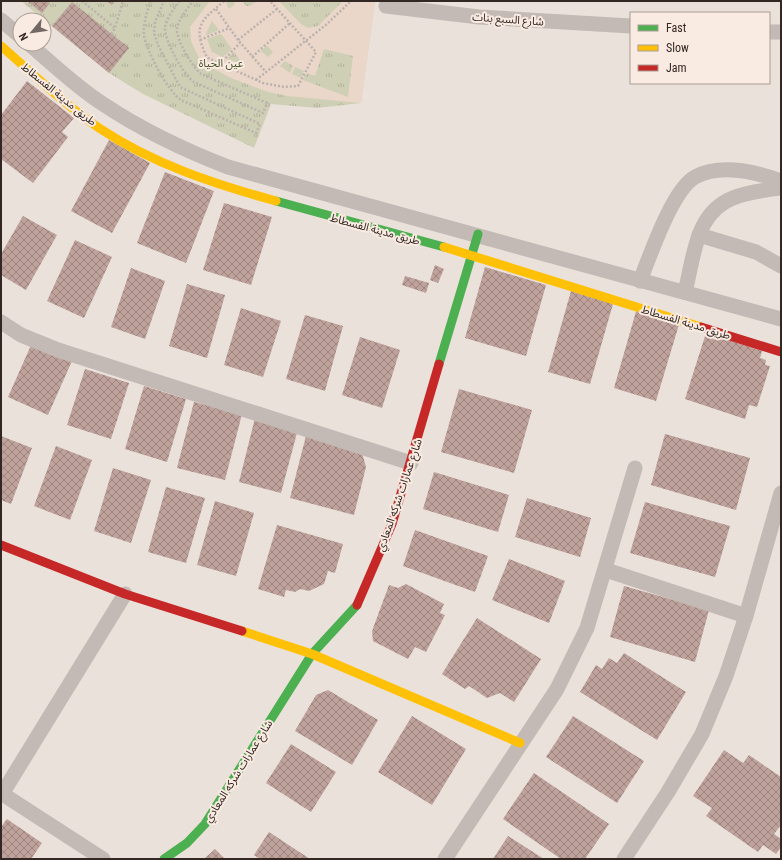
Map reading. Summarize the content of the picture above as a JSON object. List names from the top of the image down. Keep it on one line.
{"streets":{"street":["شارع السبع بنات","طريق مدينة الفسطاط","شارع عمارات شركه المعادي"]},"crossings":[["طريق مدينة الفسطاط","شارع عمارات شركه المعادي"]],"parks":["عين الحياة"],"legend":["Fast","Slow","Jam"],"north":"bottom left"}
